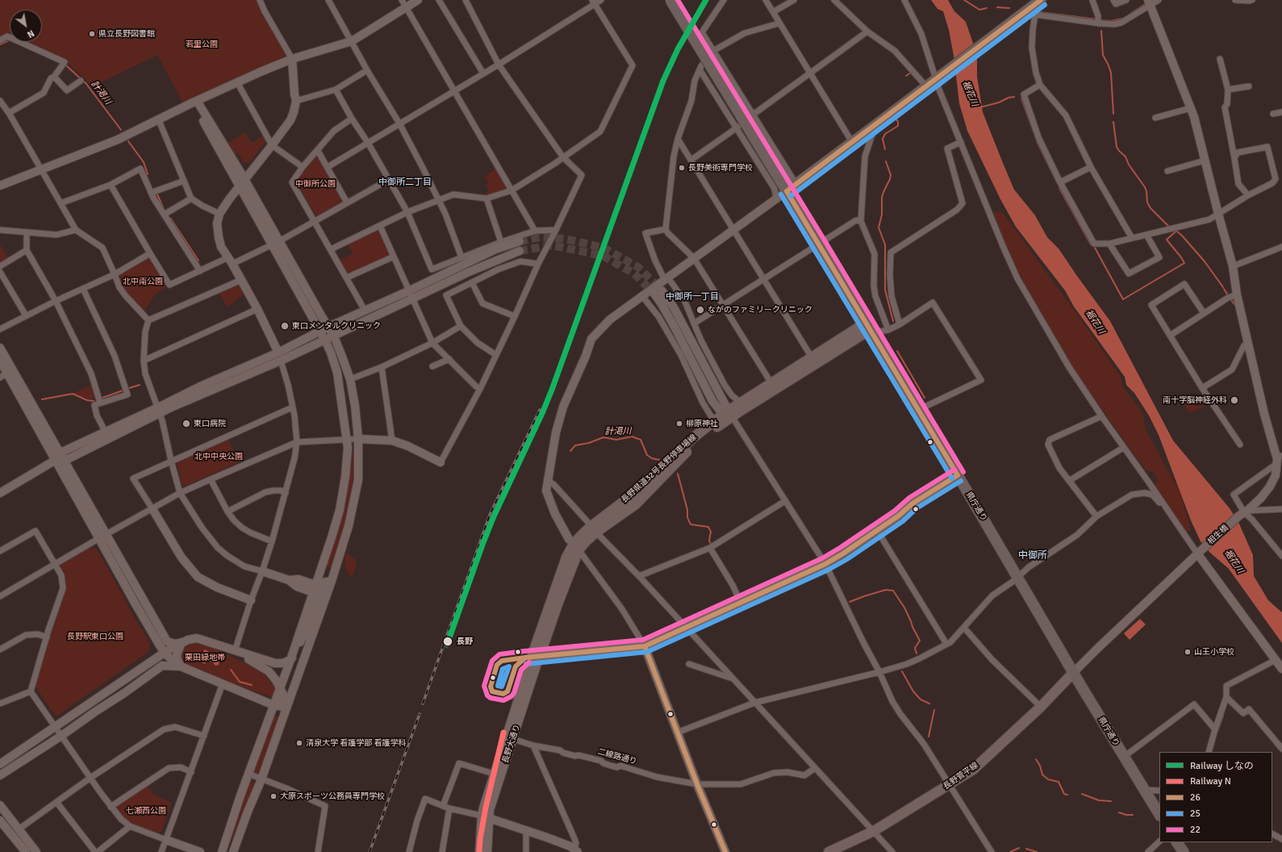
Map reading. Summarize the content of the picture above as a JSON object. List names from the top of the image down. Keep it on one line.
{"streets":{"highway":["県庁通り"],"main road":["長野県道32号長野停車場線","長野菅平線"],"street":["相生橋","長野大通り","二線路通り"]},"crossings":[["長野県道32号長野停車場線","県庁通り"],["長野県道32号長野停車場線","長野大通り"],["県庁通り","相生橋"],["県庁通り","長野菅平線"],["相生橋","長野菅平線"],["長野大通り","二線路通り"]],"districts":["中御所二丁目","中御所一丁目","中御所"],"water":["計渇川","裾花川"],"parks":["若里公園","中御所公園","北中南公園","北中中央公園","長野駅東口公園","栗田緑地帯","七瀬西公園"],"places":["県立長野図書館","長野美術専門学校","ながのファミリークリニック","東口メンタルクリニック","南十字脳神経外科","東口病院","柳原神社","長野","山王小学校","清泉大学 看護学部 看護学科","大原スポーツ公務員専門学校"],"lines":["rail line しなの","transit line 26","transit line 22","transit line 25","rail line N"],"legend":["Railway しなの","Railway N","26","25","22"],"north":"bottom right"}
